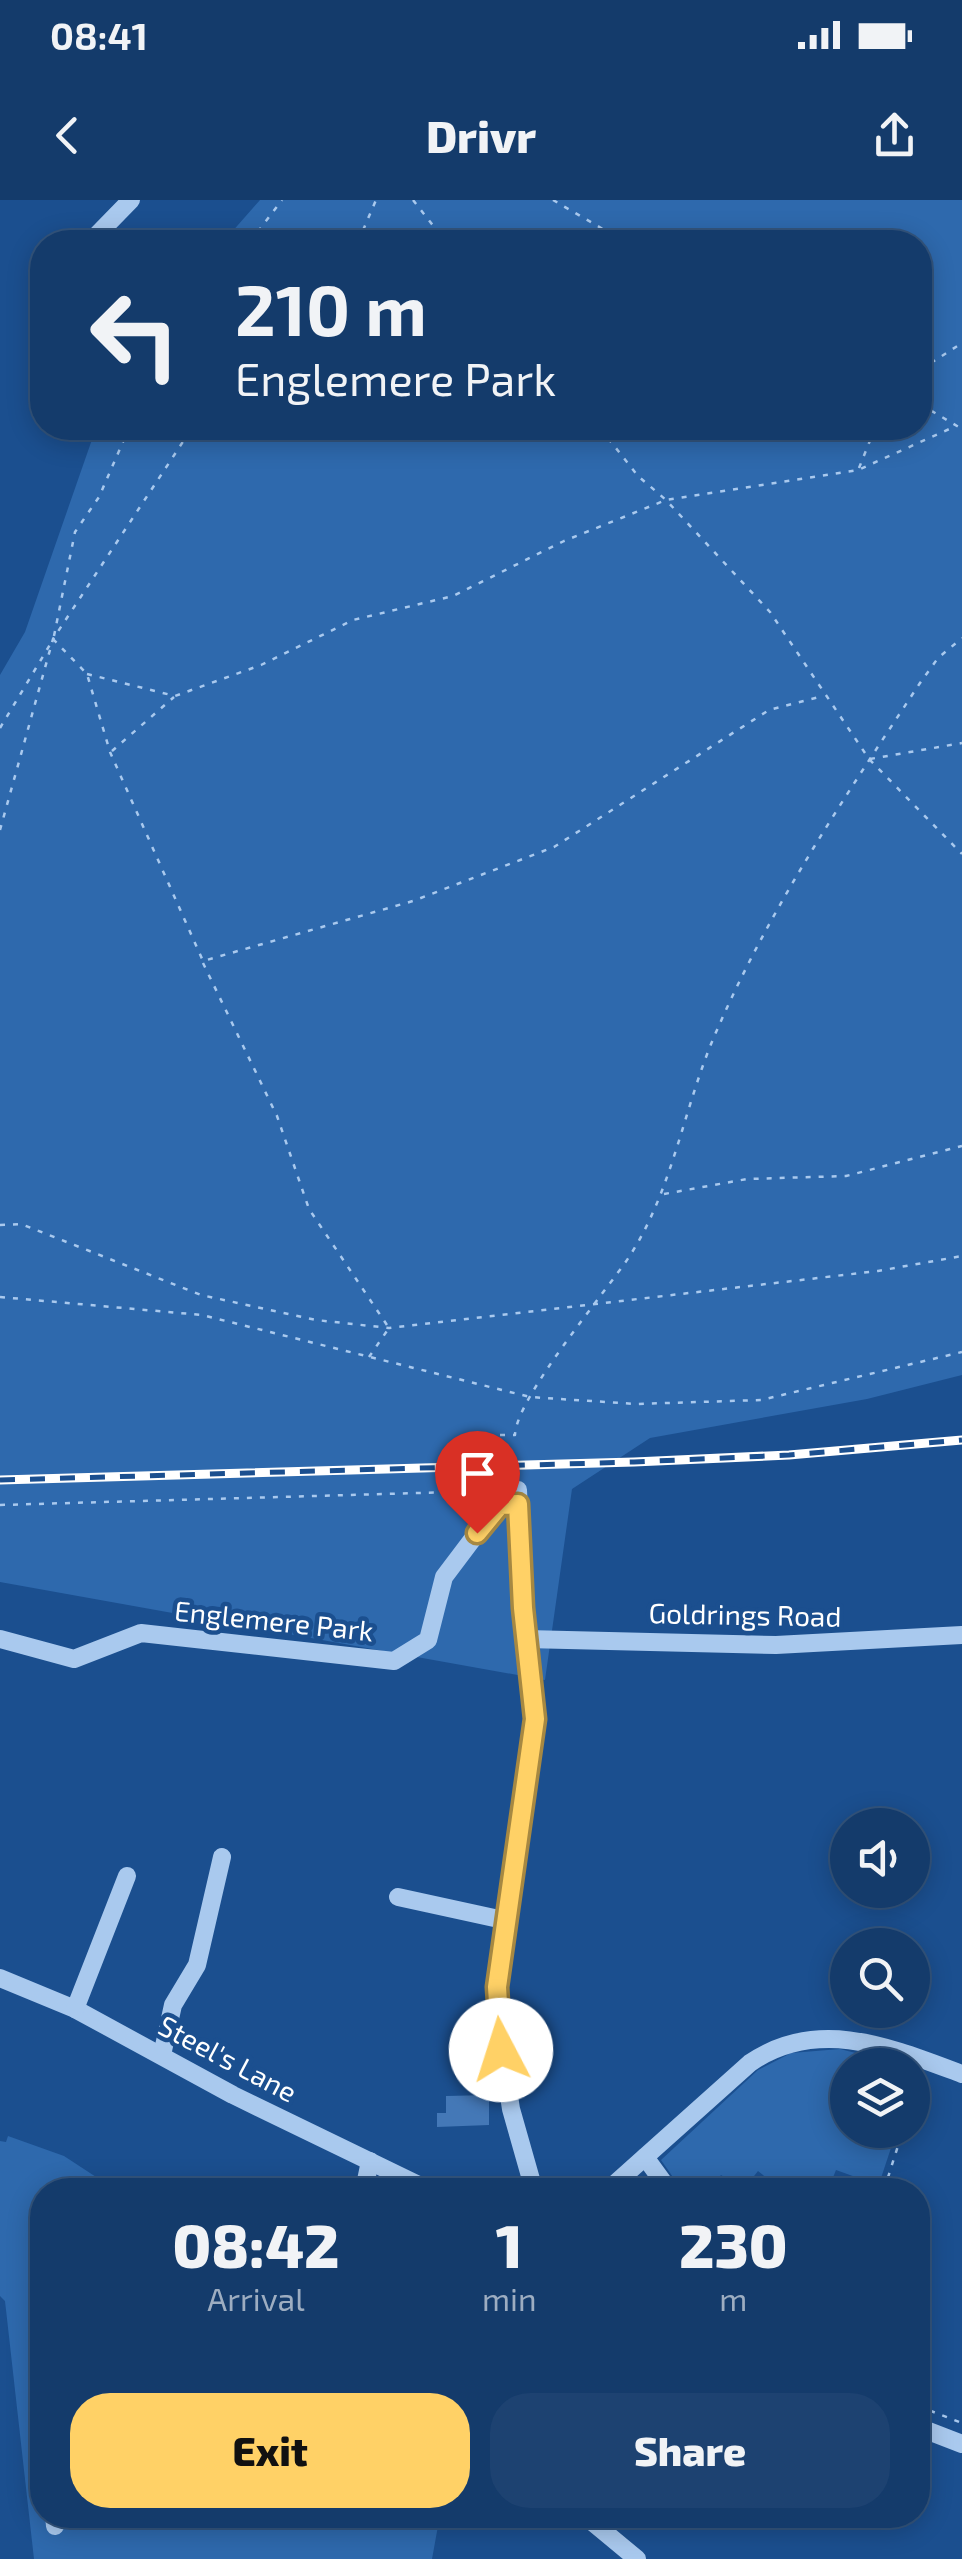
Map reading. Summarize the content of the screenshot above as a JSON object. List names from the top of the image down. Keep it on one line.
{"streets":{"street":["Goldrings Road","Englemere Park","Steel's Lane"]},"page":{"status":"08:41","header":"Drivr","turn":["210 m","Englemere Park"],"eta":["08:42","Arrival","1","min","230","m"],"buttons":["Exit","Share"]}}
